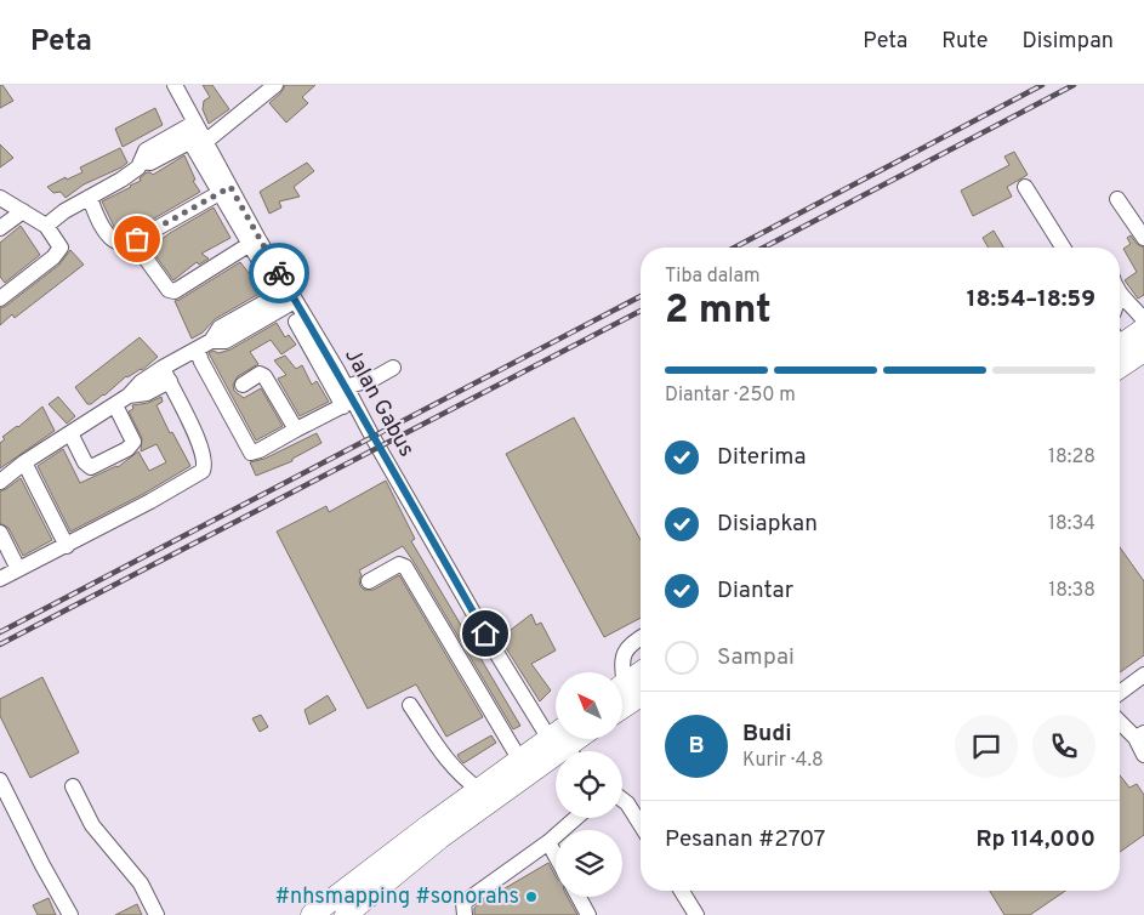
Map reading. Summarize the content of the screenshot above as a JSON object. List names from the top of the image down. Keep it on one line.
{"streets":{"street":["Jalan Gabus"]},"places":["#nhsmapping #sonorahs"],"north":"top left","page":{"header":"Peta","nav":["Peta","Rute","Disimpan"],"heading":["2 mnt","Tiba dalam","18:54–18:59"],"panel":["Budi","Kurir · 4.8","Pesanan #2707","Rp 114,000"],"bar":"Diantar · 250 m","list":[["Diterima","18:28"],["Disiapkan","18:34"],["Diantar","18:38"],"Sampai"],"round":"B"}}
